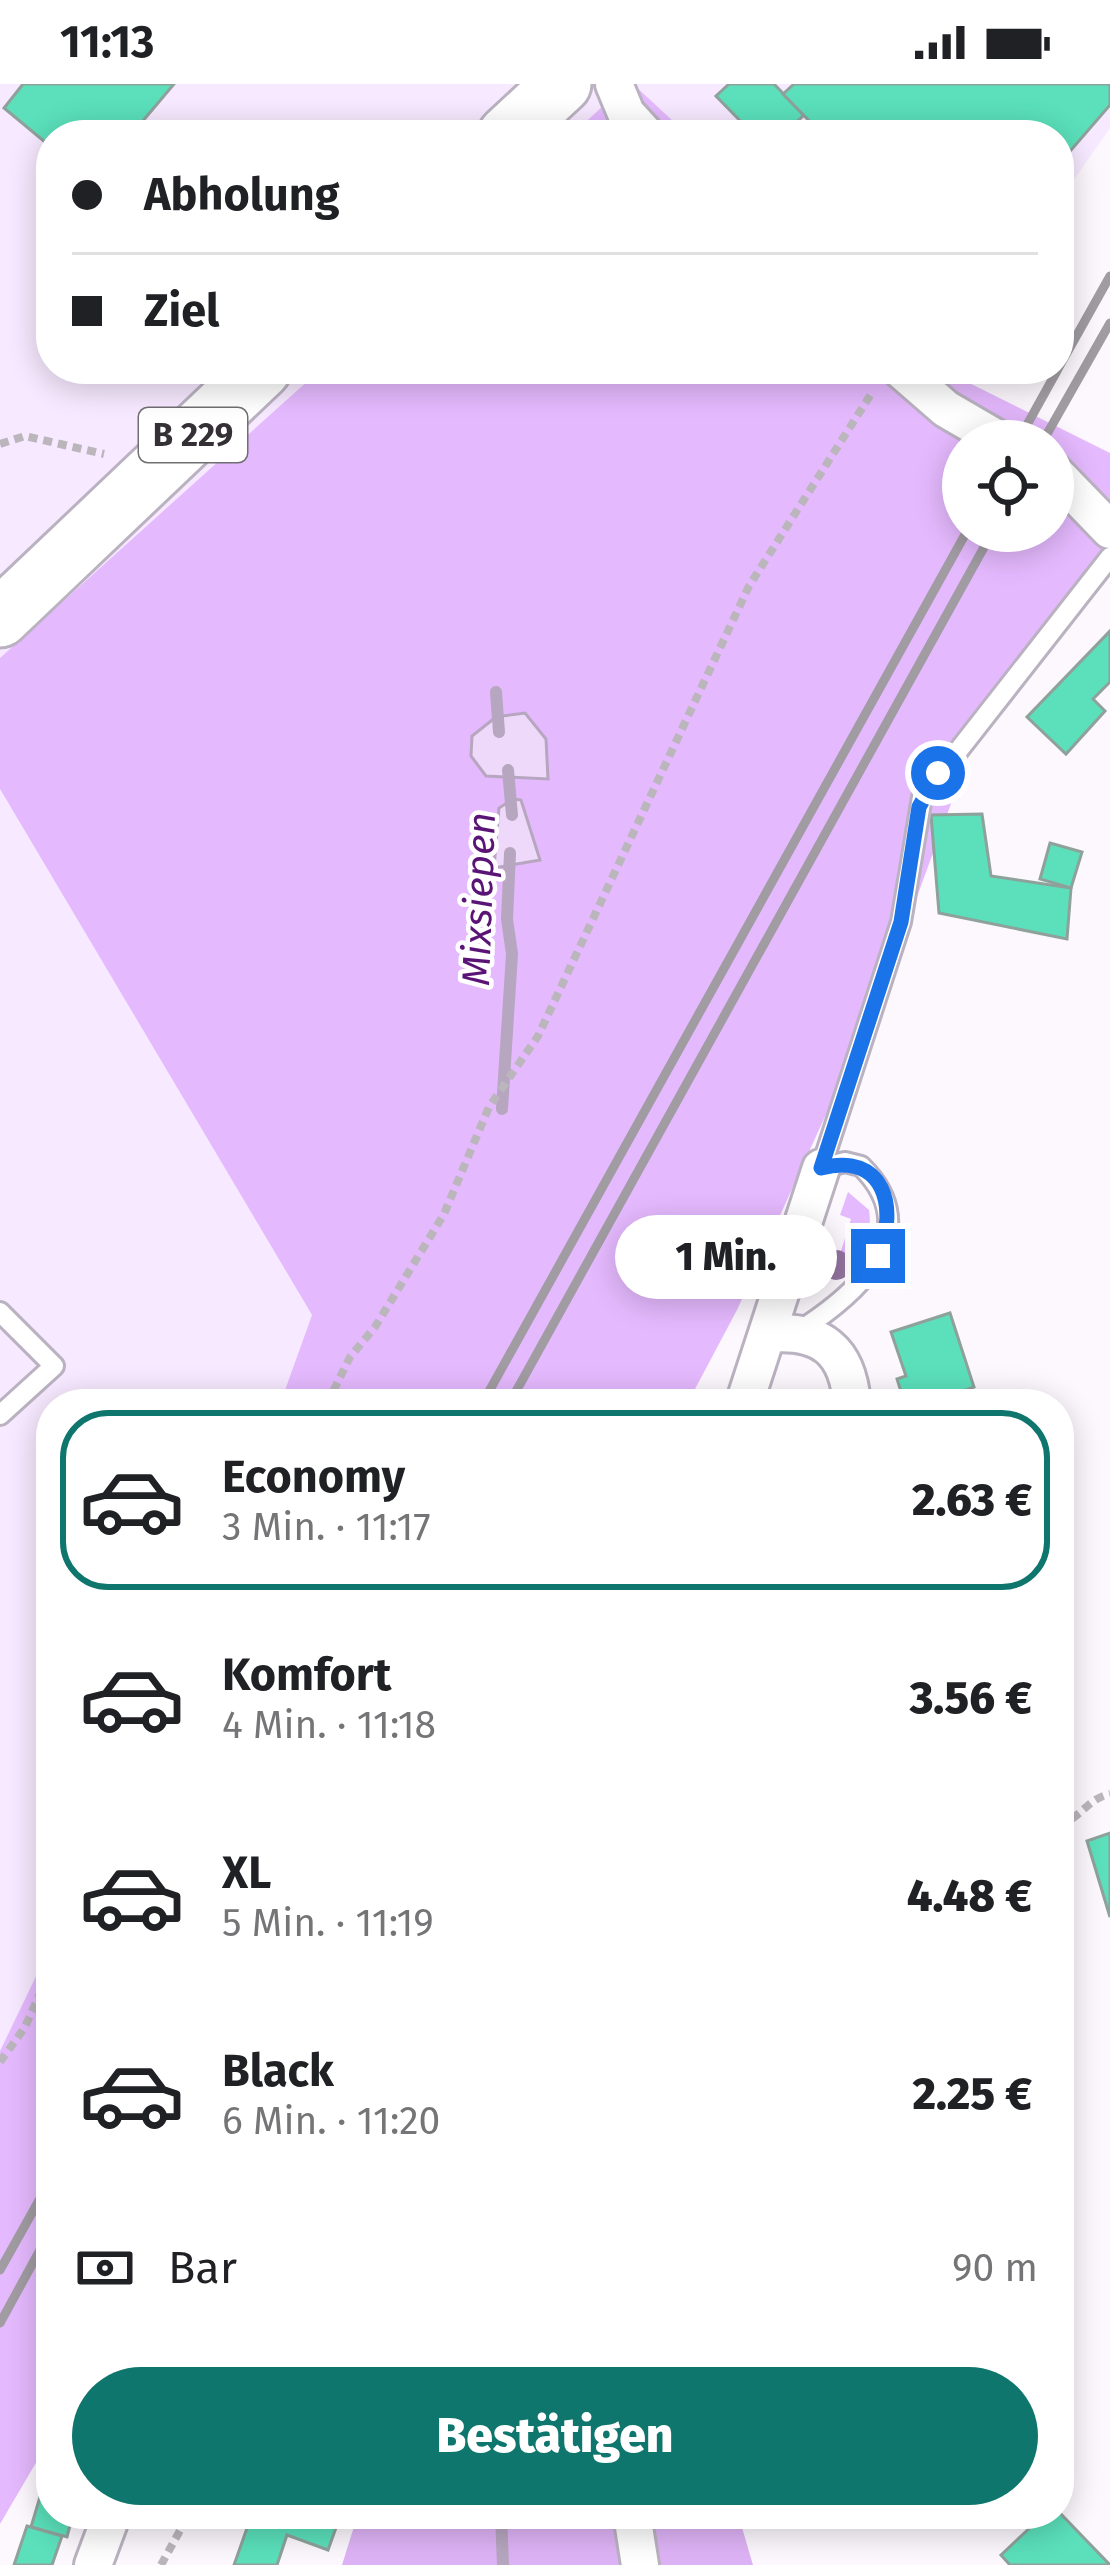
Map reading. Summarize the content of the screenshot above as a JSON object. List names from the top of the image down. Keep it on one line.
{"streets":{"main road":["B 229"]},"water":["Mixsiepen"],"page":{"status":"11:13","banner":["Abholung","Ziel"],"bubble":"1 Min.","list":[{"name":"Economy","note":"3 Min. · 11:17","value":"2.63 €"},{"name":"Komfort","note":"4 Min. · 11:18","value":"3.56 €"},{"name":"XL","note":"5 Min. · 11:19","value":"4.48 €"},{"name":"Black","note":"6 Min. · 11:20","value":"2.25 €"}],"pay":["Bar","90 m"],"buttons":"Bestätigen"}}
